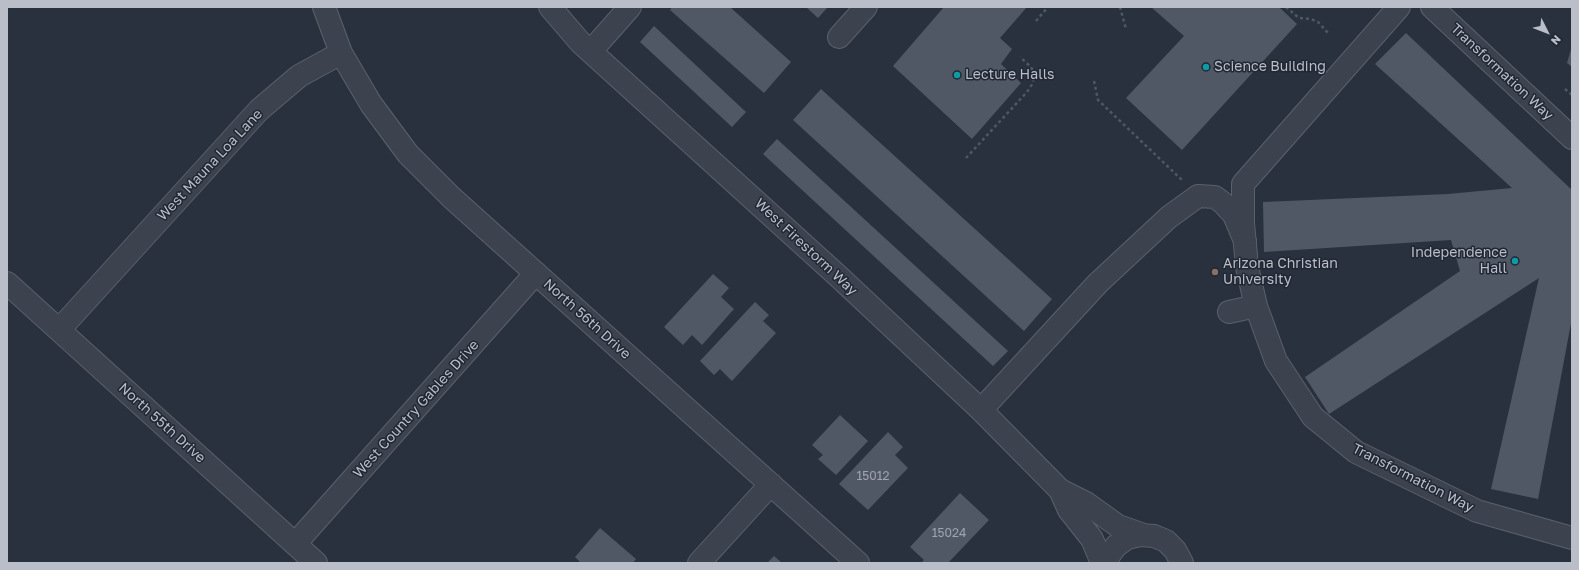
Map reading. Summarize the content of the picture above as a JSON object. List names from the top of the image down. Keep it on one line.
{"streets":{"street":["Transformation Way","West Mauna Loa Lane","West Firestorm Way","North 56th Drive","West Country Gables Drive","North 55th Drive"]},"crossings":[["West Mauna Loa Lane","North 56th Drive"],["West Mauna Loa Lane","North 55th Drive"],["North 56th Drive","West Country Gables Drive"],["West Country Gables Drive","North 55th Drive"]],"places":["Science Building","Lecture Halls","Independence Hall","Arizona Christian University"],"house_numbers":["15012","15024"],"north":"bottom right"}
